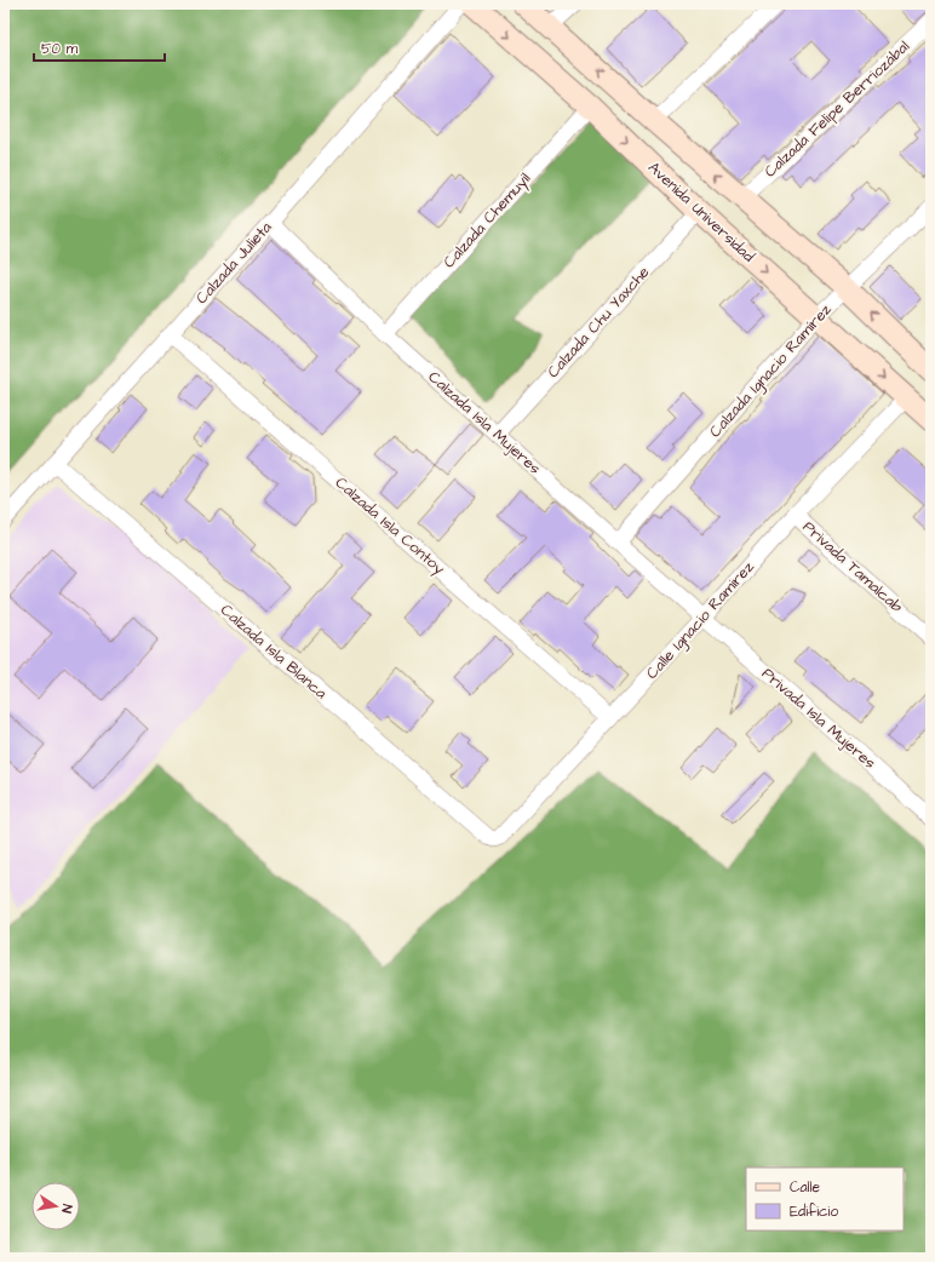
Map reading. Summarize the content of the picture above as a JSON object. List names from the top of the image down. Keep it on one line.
{"streets":{"main road":["Avenida Universidad"],"street":["Calzada Felipe Berriozábal","Calzada Chemuyil","Calzada Julieta","Calzada Chu Yaxche","Calzada Ignacio Ramírez","Calzada Isla Mujeres","Calzada Isla Contoy","Privada Tamalcab","Calle Ignacio Ramirez","Calzada Isla Blanca","Privada Isla Mujeres"]},"crossings":[["Avenida Universidad","Calzada Chemuyil"],["Avenida Universidad","Calzada Chu Yaxche"],["Avenida Universidad","Calzada Ignacio Ramírez"],["Avenida Universidad","Calle Ignacio Ramirez"],["Calzada Chemuyil","Calzada Isla Mujeres"],["Calzada Julieta","Calzada Isla Mujeres"],["Calzada Julieta","Calzada Isla Contoy"],["Calzada Julieta","Calzada Isla Blanca"],["Calzada Chu Yaxche","Calzada Isla Mujeres"],["Calzada Ignacio Ramírez","Calzada Isla Mujeres"],["Calzada Isla Mujeres","Calle Ignacio Ramirez"],["Calzada Isla Mujeres","Privada Isla Mujeres"],["Calzada Isla Contoy","Calle Ignacio Ramirez"],["Privada Tamalcab","Calle Ignacio Ramirez"],["Calle Ignacio Ramirez","Calzada Isla Blanca"],["Calle Ignacio Ramirez","Privada Isla Mujeres"]],"legend":["Calle","Edificio"],"scale_bar":"50 m","north":"right"}
